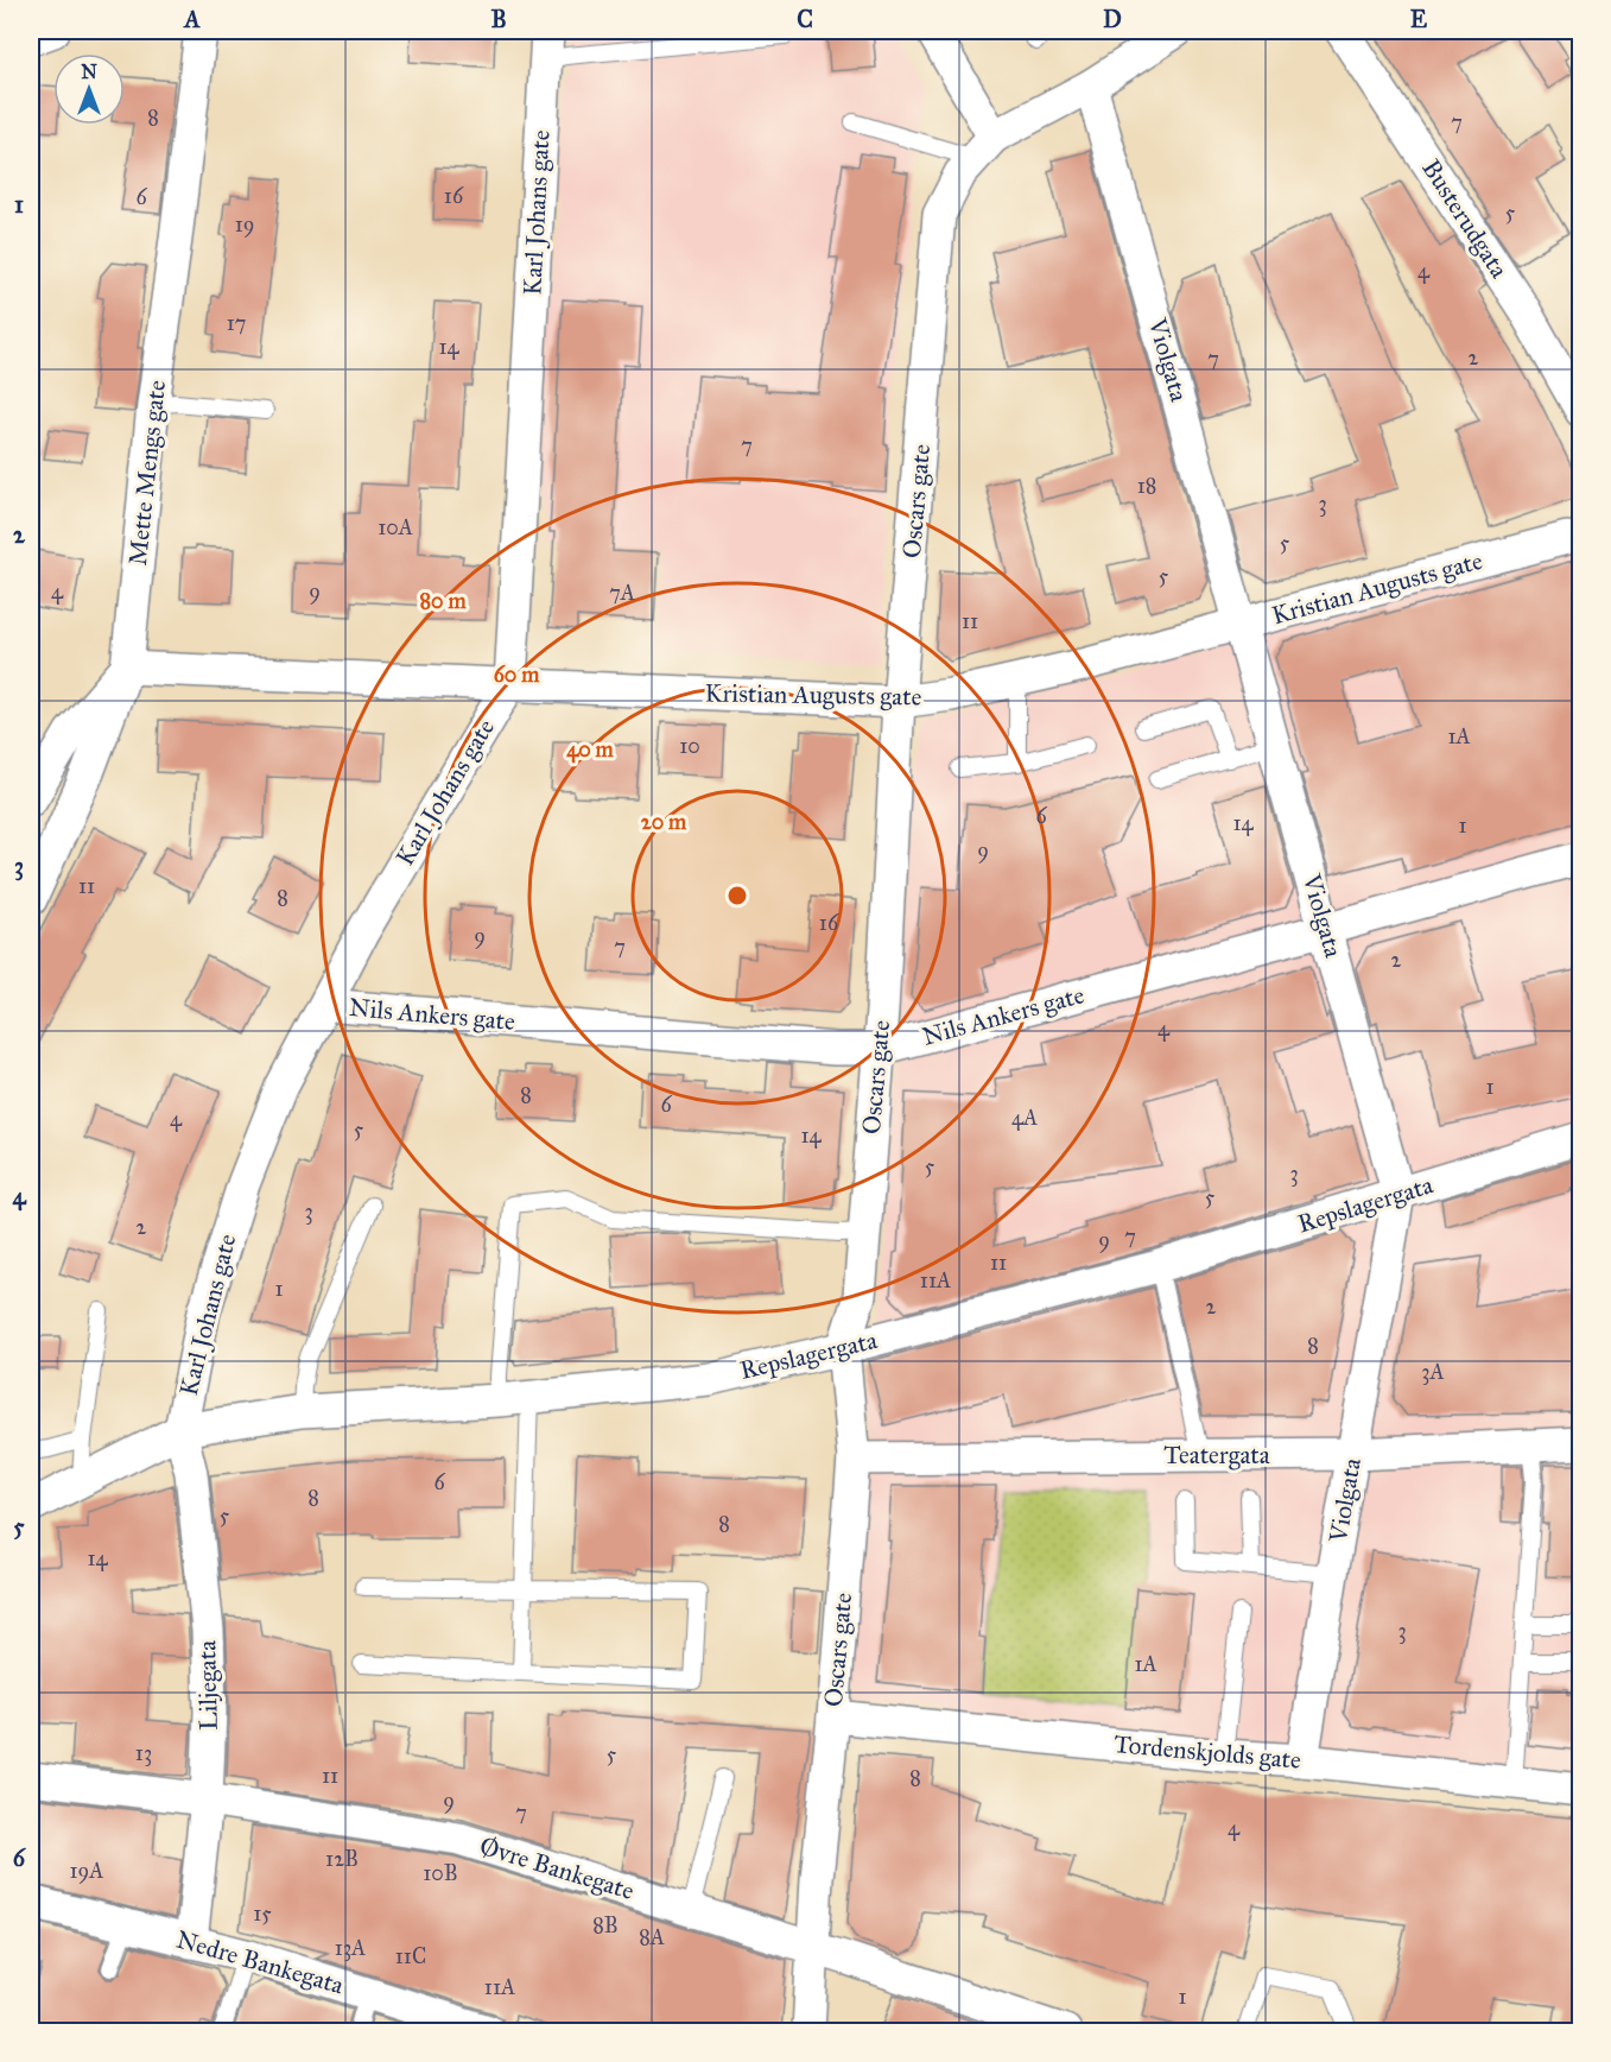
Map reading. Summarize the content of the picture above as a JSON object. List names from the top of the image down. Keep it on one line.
{"streets":{"street":["Karl Johans gate","Busterudgata","Violgata","Mette Mengs gate","Oscars gate","Kristian Augusts gate","Nils Ankers gate","Repslagergata","Teatergata","Liljegata","Tordenskjolds gate","Øvre Bankegate","Nedre Bankegata"]},"crossings":[["Karl Johans gate","Kristian Augusts gate"],["Karl Johans gate","Nils Ankers gate"],["Karl Johans gate","Repslagergata"],["Karl Johans gate","Liljegata"],["Violgata","Kristian Augusts gate"],["Violgata","Nils Ankers gate"],["Violgata","Repslagergata"],["Violgata","Teatergata"],["Violgata","Tordenskjolds gate"],["Mette Mengs gate","Kristian Augusts gate"],["Oscars gate","Kristian Augusts gate"],["Oscars gate","Nils Ankers gate"],["Oscars gate","Repslagergata"],["Oscars gate","Teatergata"],["Oscars gate","Tordenskjolds gate"],["Oscars gate","Øvre Bankegate"],["Repslagergata","Liljegata"],["Liljegata","Øvre Bankegate"],["Liljegata","Nedre Bankegata"]],"house_numbers":["8","7","16","6","5","19","4","17","14","2","7","7","18","3","10A","5","5","4","9","7A","11","1A","10","6","14","1","9","11","8","16","9","7","2","4","1","8","6","4A","4","5","14","5","3","5","3","2","7","9","11","11A","1","2","8","3A","6","8","5","8","14","3","1A","13","5","11","8","9","7","4","12B","19A","10B","15","8B","8A","13A","11C","11A","1"],"north":"top","grid":{"columns":["A","B","C","D","E"],"rows":["1","2","3","4","5","6"]},"rings":["80 m","60 m","40 m","20 m"]}
